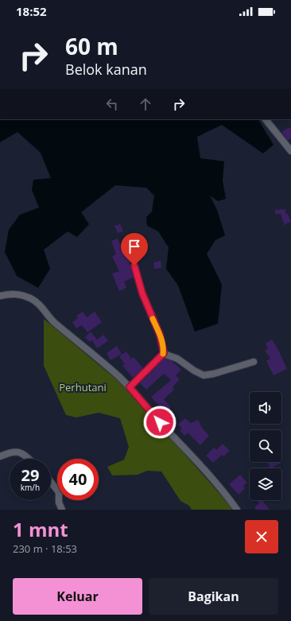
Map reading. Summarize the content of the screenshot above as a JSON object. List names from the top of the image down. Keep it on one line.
{"parks":["Perhutani"],"page":{"status":"18:52","turn":["60 m","Belok kanan"],"speed":"29 km/h","limit":"40","heading":["1 mnt","230 m · 18:53"],"buttons":["Keluar","Bagikan"]}}
